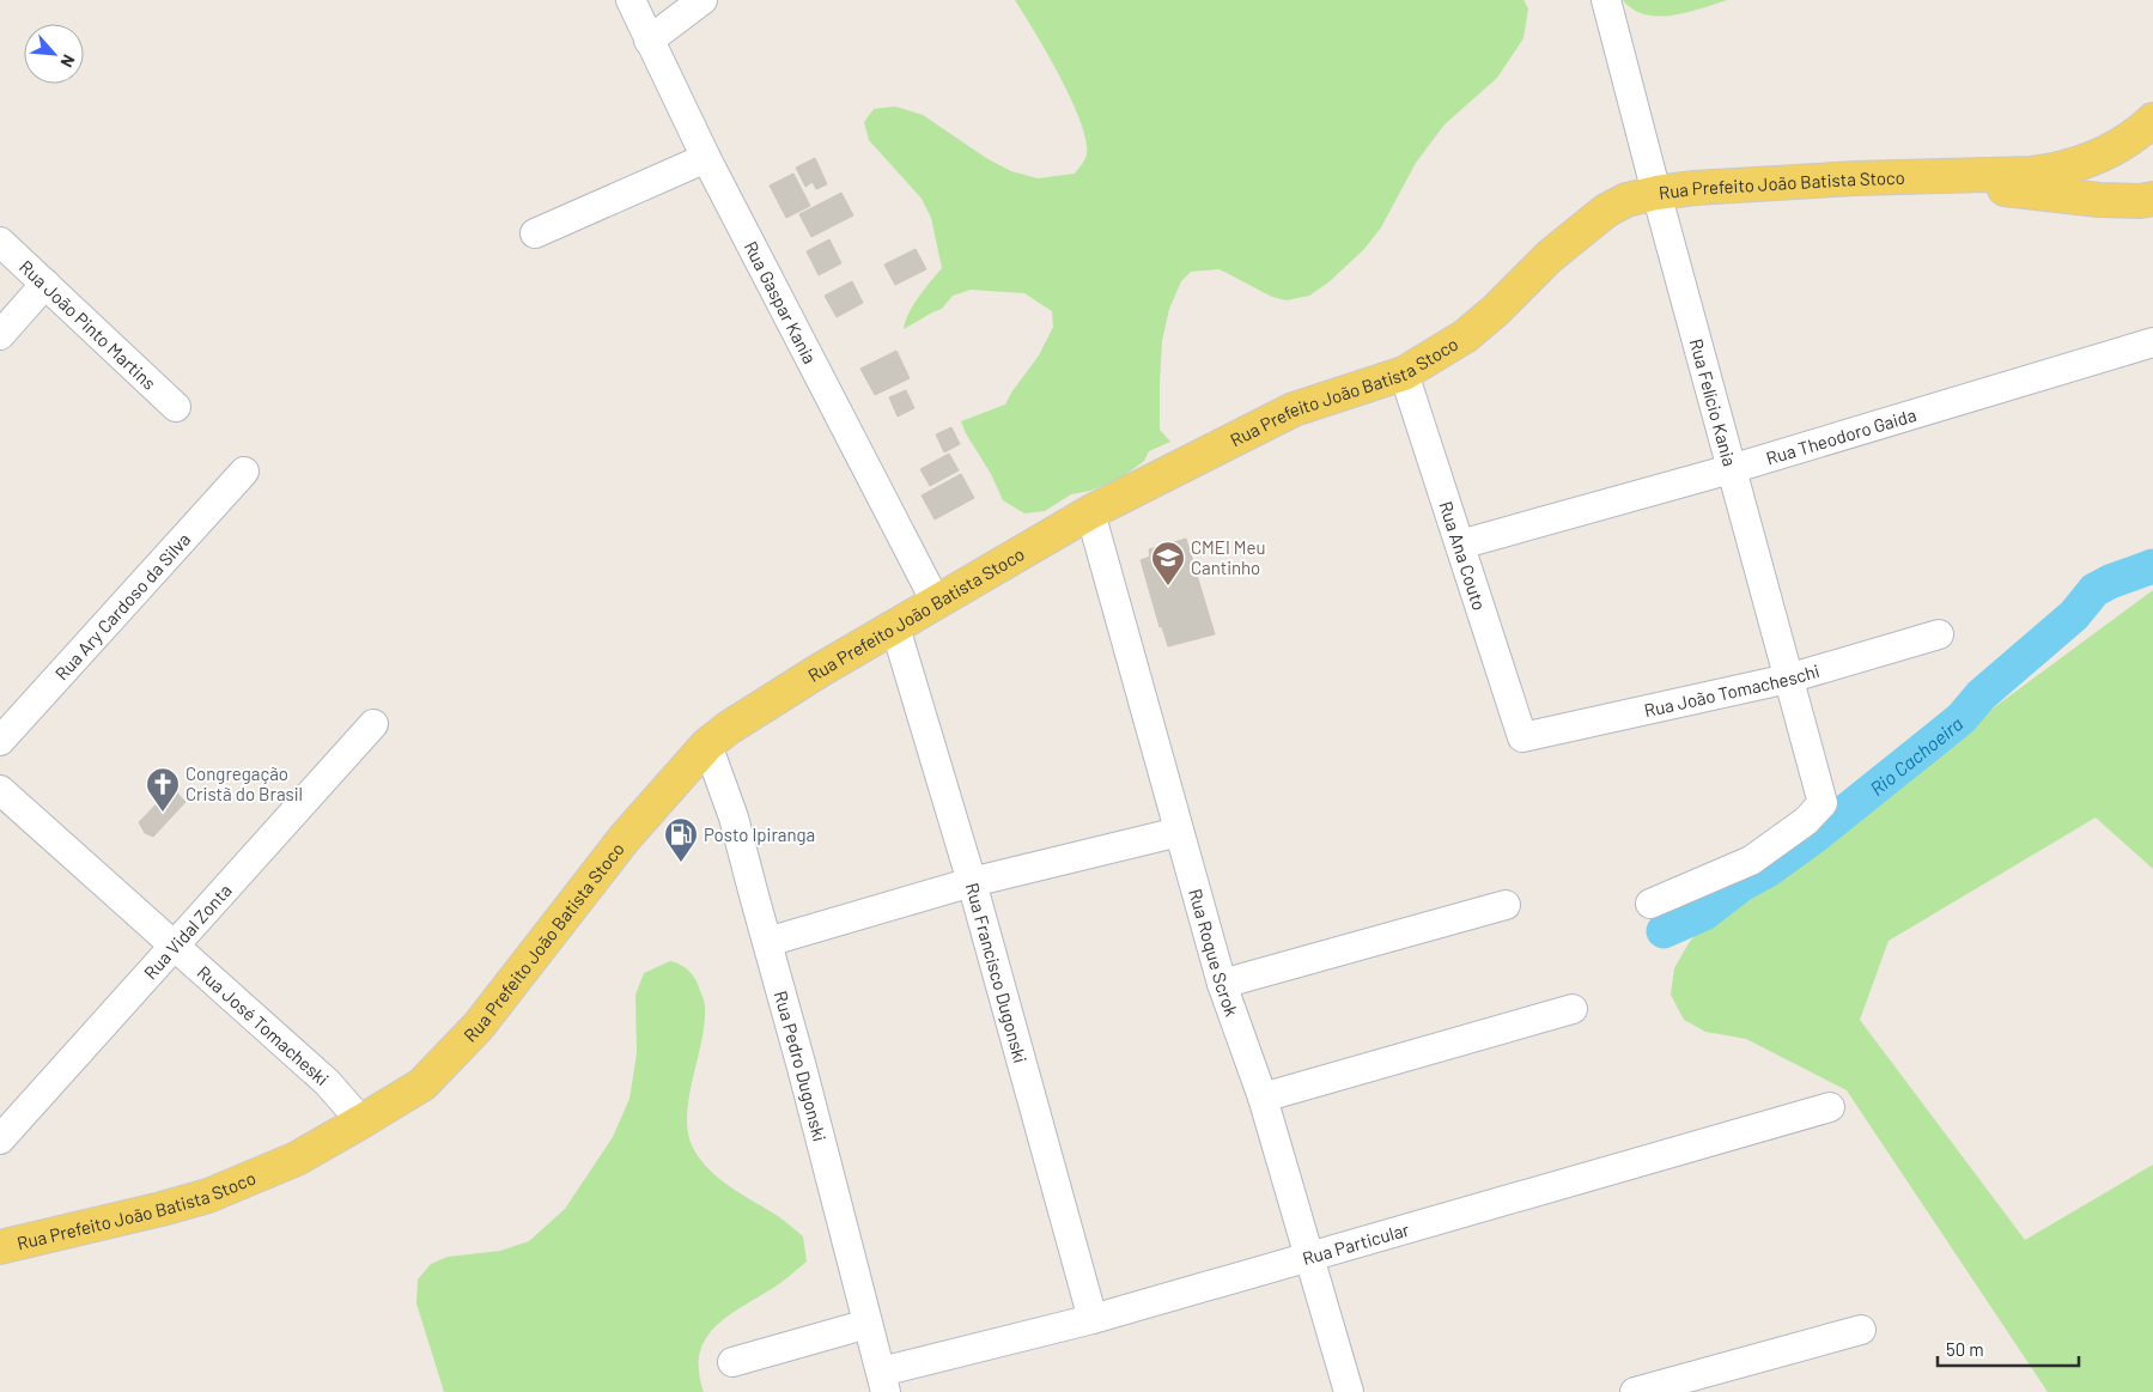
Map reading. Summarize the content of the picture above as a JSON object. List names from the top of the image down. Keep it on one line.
{"streets":{"main road":["Rua Prefeito João Batista Stoco"],"street":["Rua Gaspar Kania","Rua João Pinto Martins","Rua Felício Kania","Rua Theodoro Gaida","Rua Ana Couto","Rua Ary Cardoso da Silva","Rua João Tomacheschi","Rua Vidal Zonta","Rua Roque Scrok","Rua Francisco Dugonski","Rua José Tomacheski","Rua Pedro Dugonski","Rua Particular"]},"crossings":[["Rua Prefeito João Batista Stoco","Rua Gaspar Kania"],["Rua Prefeito João Batista Stoco","Rua Felício Kania"],["Rua Prefeito João Batista Stoco","Rua Ana Couto"],["Rua Prefeito João Batista Stoco","Rua Roque Scrok"],["Rua Prefeito João Batista Stoco","Rua Francisco Dugonski"],["Rua Prefeito João Batista Stoco","Rua José Tomacheski"],["Rua Prefeito João Batista Stoco","Rua Pedro Dugonski"],["Rua Felício Kania","Rua Theodoro Gaida"],["Rua Felício Kania","Rua João Tomacheschi"],["Rua Theodoro Gaida","Rua Ana Couto"],["Rua Ana Couto","Rua João Tomacheschi"],["Rua Vidal Zonta","Rua José Tomacheski"],["Rua Roque Scrok","Rua Particular"],["Rua Francisco Dugonski","Rua Particular"],["Rua Pedro Dugonski","Rua Particular"]],"water":["Rio Cachoeira"],"places":{"school or university":["CMEI Meu Cantinho"],"church":["Congregação Cristã do Brasil"],"fuel station":["Posto Ipiranga"]},"scale_bar":"50 m","north":"bottom right"}
